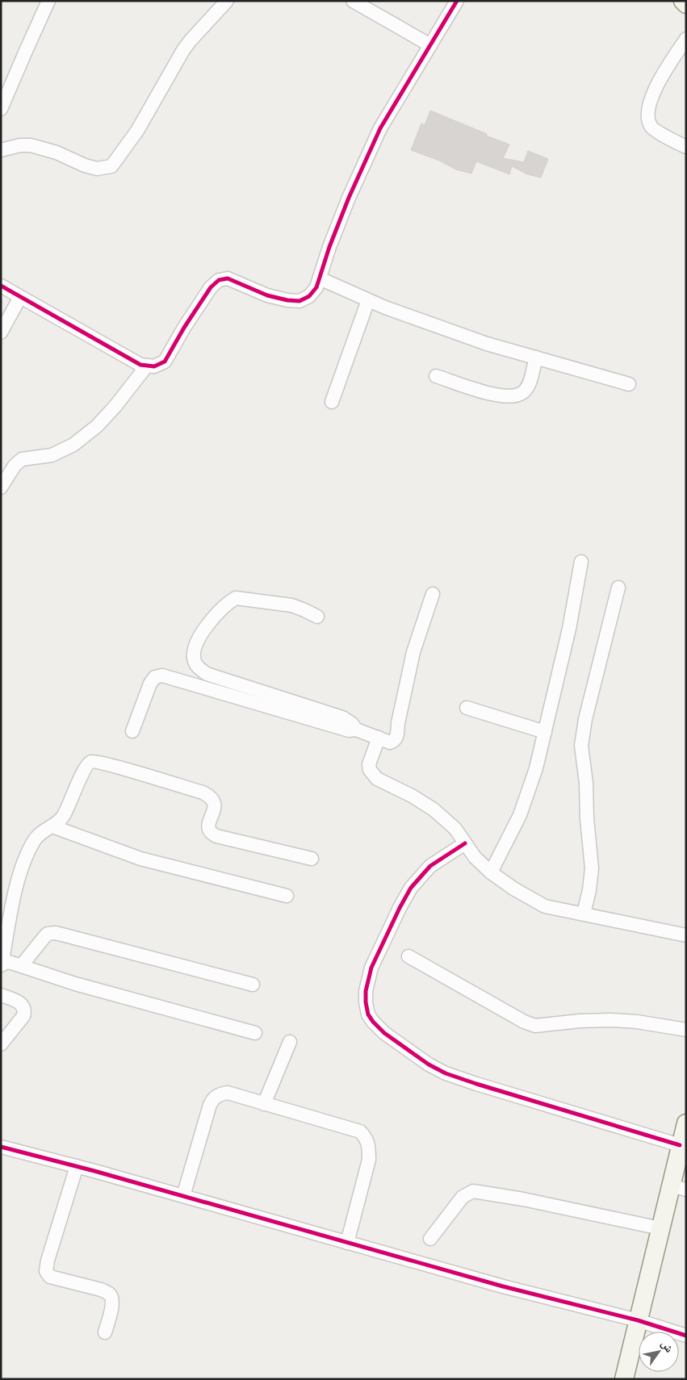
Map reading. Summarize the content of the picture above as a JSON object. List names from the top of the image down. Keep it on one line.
{"north":"top right"}
